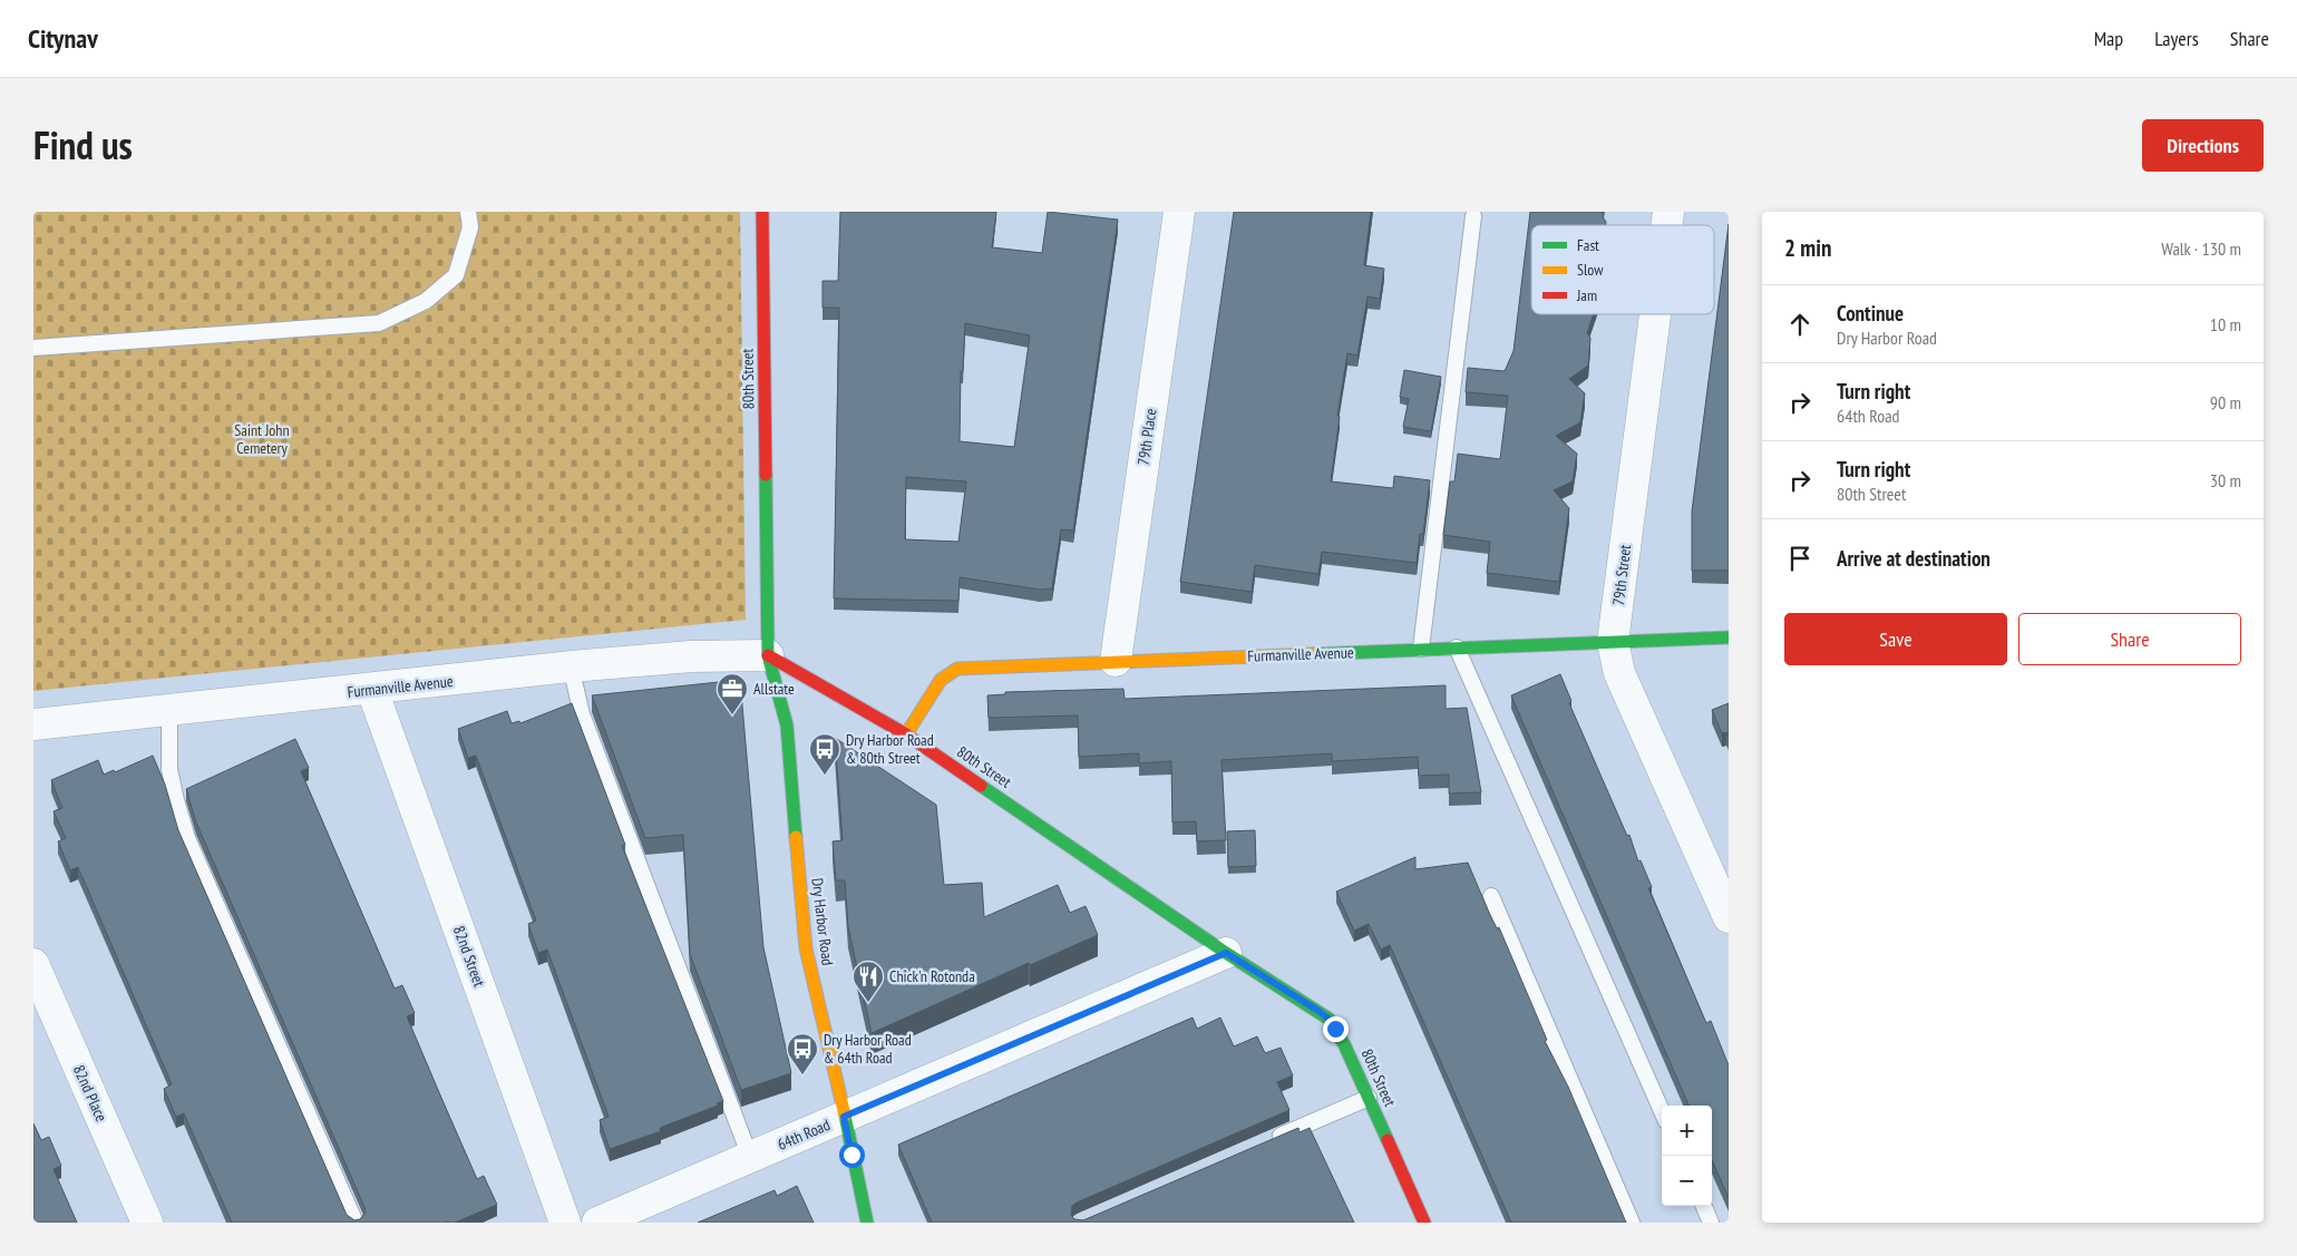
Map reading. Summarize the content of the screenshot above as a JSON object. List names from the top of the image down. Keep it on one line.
{"streets":{"street":["80th Street","79th Place","79th Street","Furmanville Avenue","Dry Harbor Road","82nd Street","82nd Place","64th Road"]},"crossings":[["80th Street","Furmanville Avenue"],["80th Street","Dry Harbor Road"],["80th Street","64th Road"],["79th Place","Furmanville Avenue"],["79th Street","Furmanville Avenue"],["Furmanville Avenue","Dry Harbor Road"],["Furmanville Avenue","82nd Street"],["Dry Harbor Road","64th Road"]],"parks":["Saint John Cemetery"],"places":{"office":["Allstate"],"bus stop":["Dry Harbor Road & 80th Street","Dry Harbor Road & 64th Road"],"restaurant":["Chick'n Rotonda"]},"legend":["Fast","Slow","Jam"],"page":{"header":"Citynav","nav":["Map","Layers","Share"],"title":"Find us","buttons":["Directions",["Save","Share"]],"heading":["2 min","Walk · 130 m"],"list":[["Continue","Dry Harbor Road","10 m"],["Turn right","64th Road","90 m"],["Turn right","80th Street","30 m"],"Arrive at destination"],"map_buttons":["+","−"]}}
